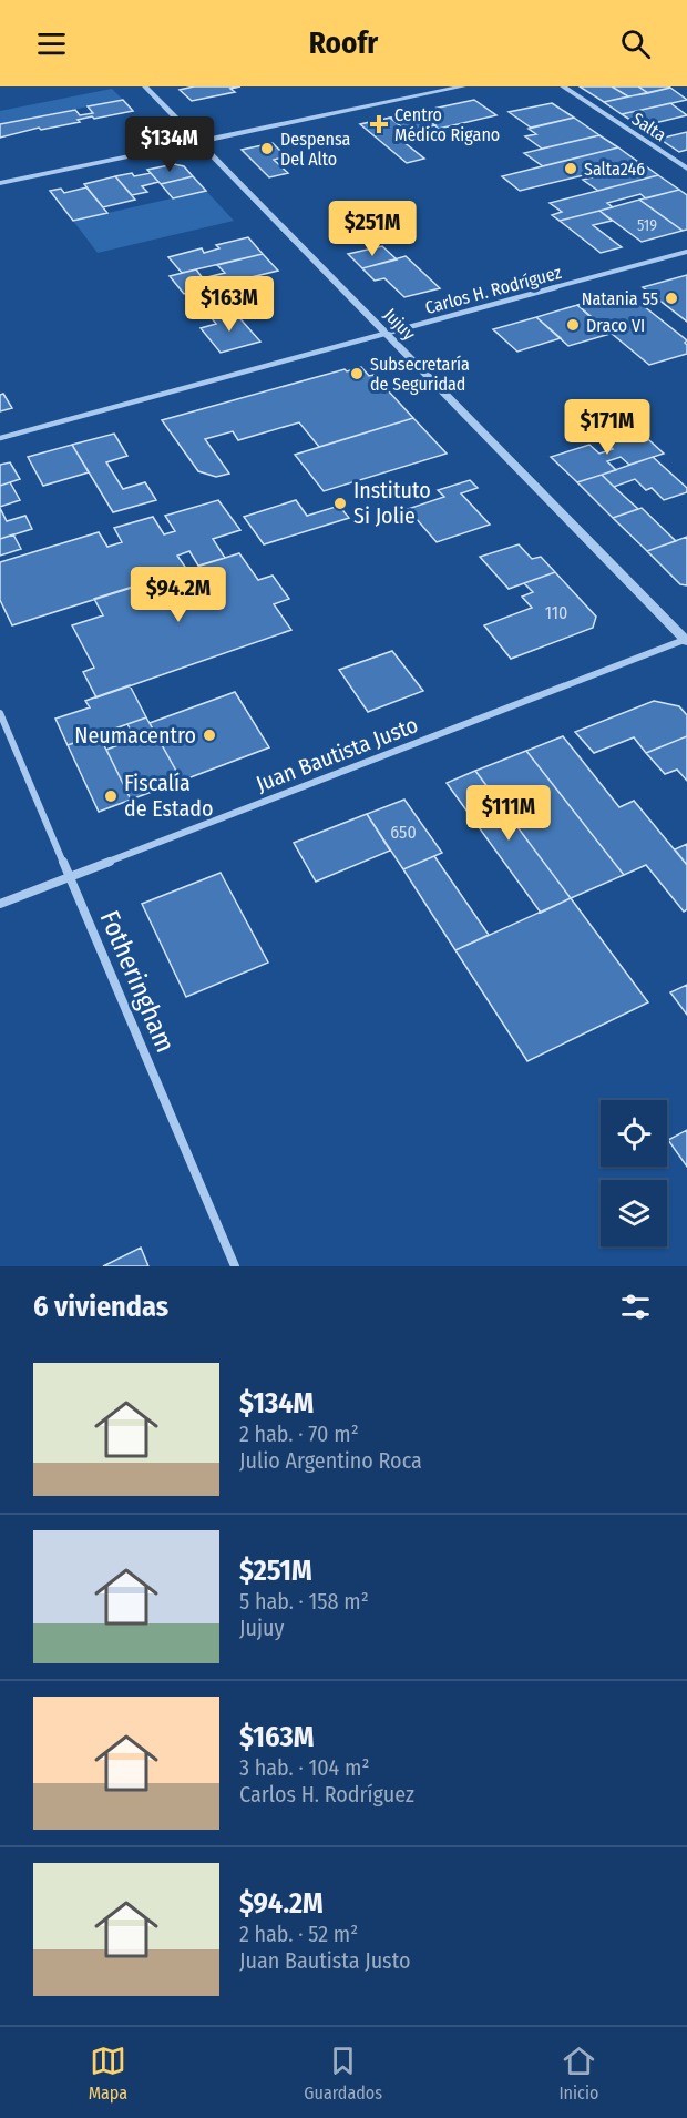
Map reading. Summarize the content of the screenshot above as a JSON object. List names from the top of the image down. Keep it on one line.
{"streets":{"street":["Salta","Carlos H. Rodríguez","Jujuy","Juan Bautista Justo","Fotheringham"]},"crossings":[["Carlos H. Rodríguez","Jujuy"],["Jujuy","Juan Bautista Justo"],["Juan Bautista Justo","Fotheringham"]],"places":{"health":["Centro Médico Rigano"],"other":["Despensa Del Alto","Salta246","Natania 55","Draco VI","Subsecretaría de Seguridad","Instituto Si Jolie","Neumacentro","Fiscalía de Estado"]},"house_numbers":["519","110","650"],"page":{"header":"Roofr","price":["$134M","$251M","$163M","$171M","$94.2M","$111M"],"heading":"6 viviendas","list":[{"name":"$134M","note":"2 hab. · 70 m² · Julio Argentino Roca"},{"name":"$251M","note":"5 hab. · 158 m² · Jujuy"},{"name":"$163M","note":"3 hab. · 104 m² · Carlos H. Rodríguez"},{"name":"$94.2M","note":"2 hab. · 52 m² · Juan Bautista Justo"}],"tabs":["Mapa","Guardados","Inicio"]}}
